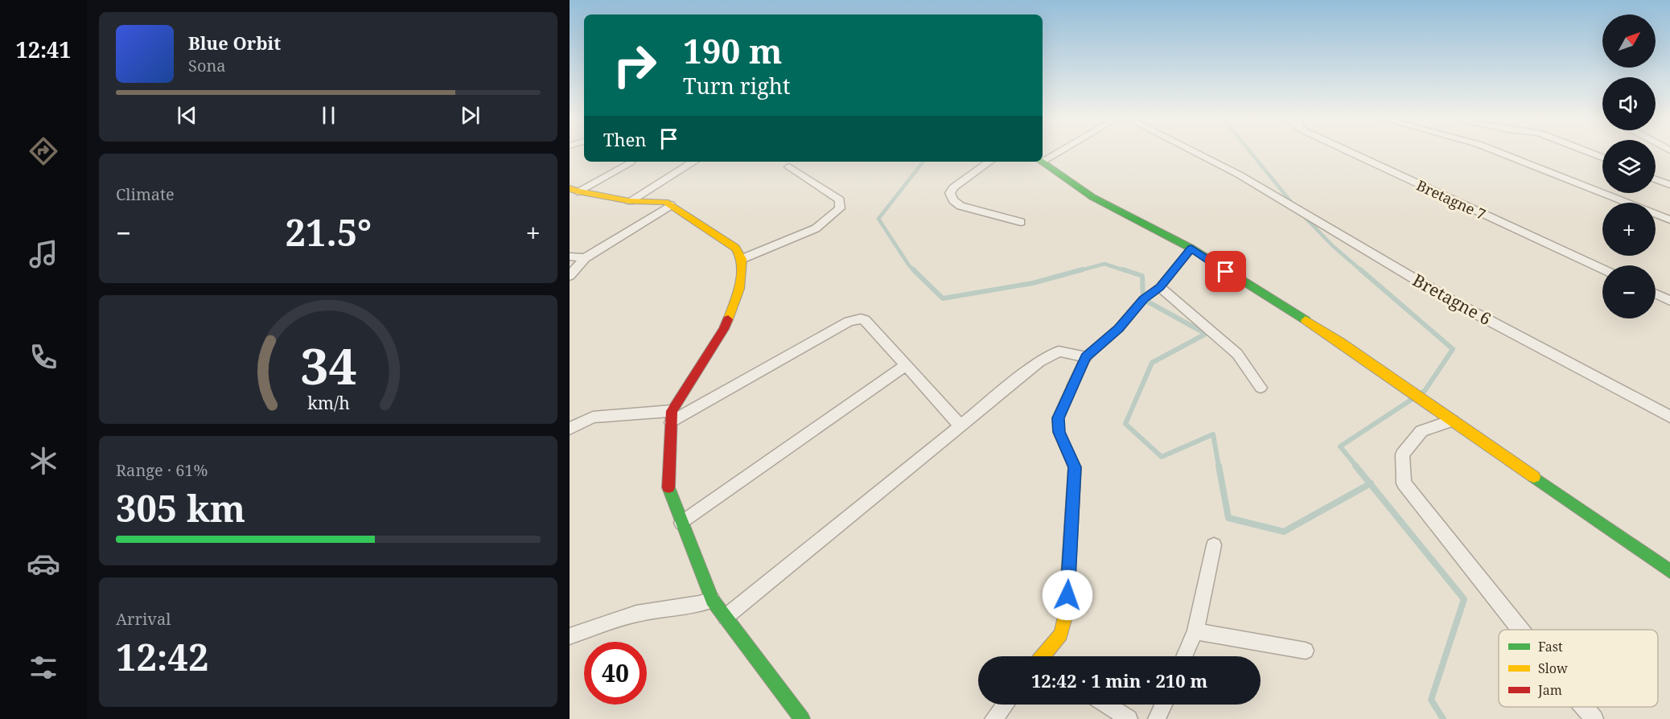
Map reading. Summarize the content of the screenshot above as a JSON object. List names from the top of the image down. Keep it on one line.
{"streets":{"street":["Bretagne 7","Bretagne 6"]},"legend":["Fast","Slow","Jam"],"north":"top right","page":{"tabs":"12:41","map_buttons":["+","−"],"turn":["190 m","Turn right"],"song":["Blue Orbit","Sona"],"then":"Then","tile":["Climate",["Range · 61%","305 km"],["Arrival","12:42"]],"heat":["−","21.5°","+"],"limit":"40","trip":"12:42 · 1 min · 210 m","gauge":["34","km/h"]}}
